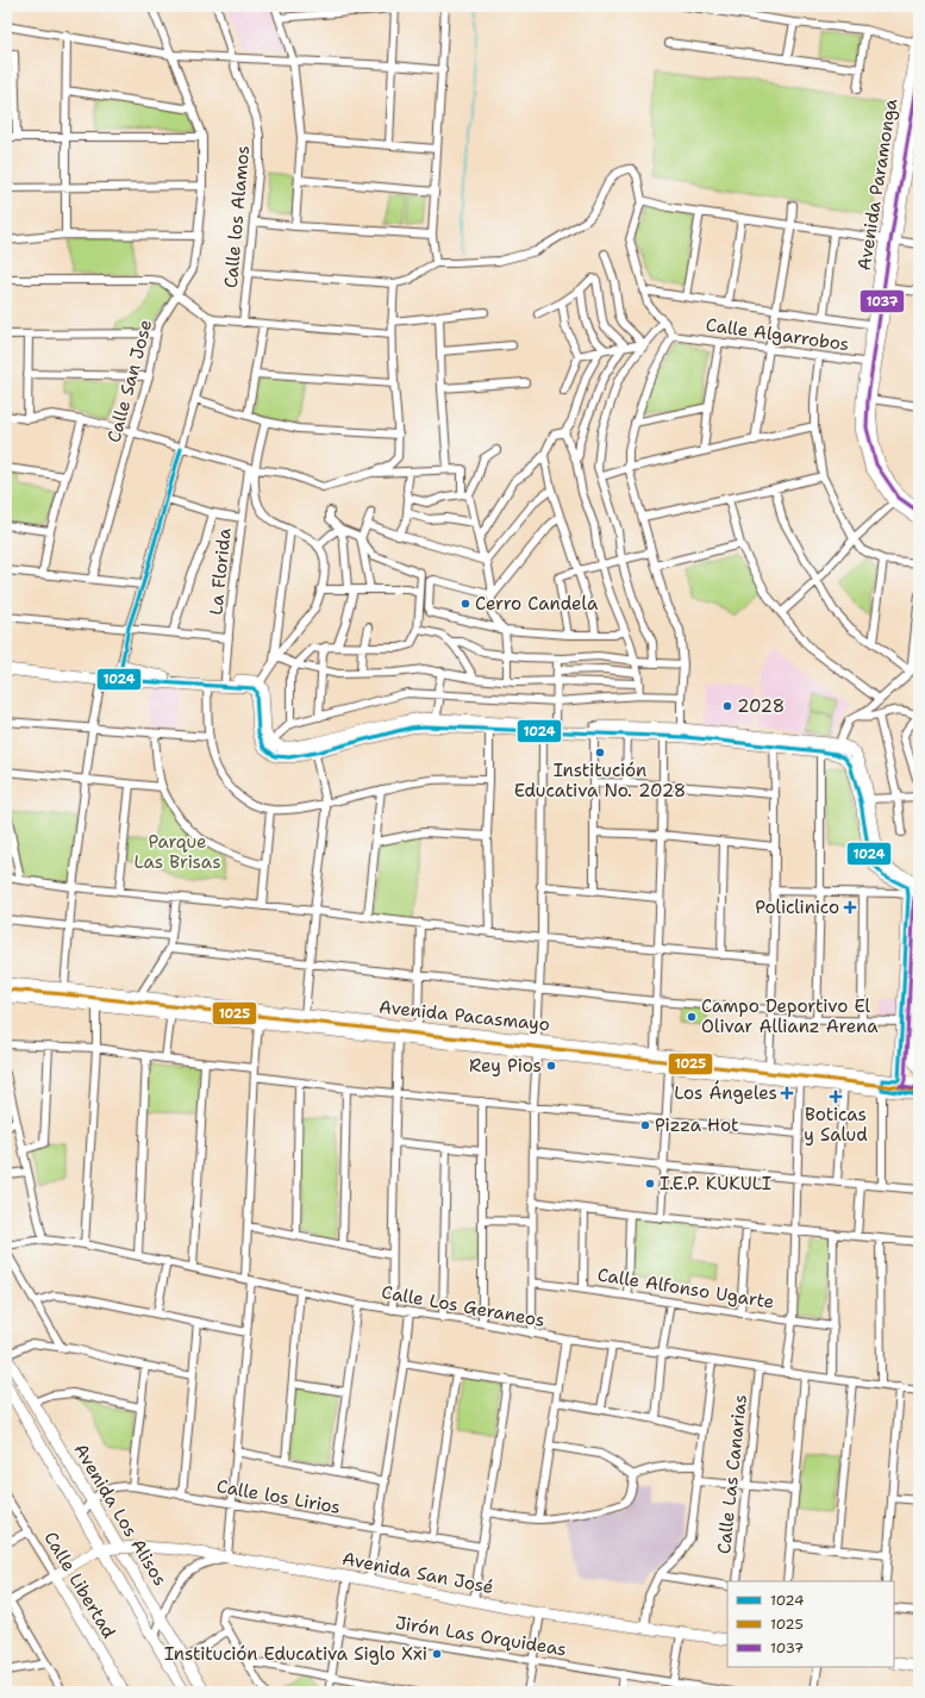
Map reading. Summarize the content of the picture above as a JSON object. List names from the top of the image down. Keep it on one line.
{"streets":{"street":["Avenida Paramonga","Calle los Alamos","Calle Algarrobos","Calle San Jose","La Florida","Avenida Pacasmayo","Calle Alfonso Ugarte","Calle Los Geraneos","Calle Las Canarias","Calle los Lirios","Avenida Los Alisos","Avenida San José","Calle Libertad","Jirón Las Orquideas"]},"crossings":[["Avenida Paramonga","Calle Algarrobos"],["Calle Los Geraneos","Calle Las Canarias"],["Calle los Lirios","Avenida Los Alisos"],["Avenida Los Alisos","Avenida San José"]],"parks":["Parque Las Brisas"],"places":{"other":["Cerro Candela","2028","Institución Educativa No. 2028","Campo Deportivo El Olivar Allianz Arena","Rey Pios","Pizza Hot","I.E.P. KUKULI","Institución Educativa Siglo Xxi"],"health":["Policlinico","Los Ángeles","Boticas y Salud"]},"lines":["transit line 1037","transit line 1024","transit line 1025"],"legend":["1024","1025","1037"]}
